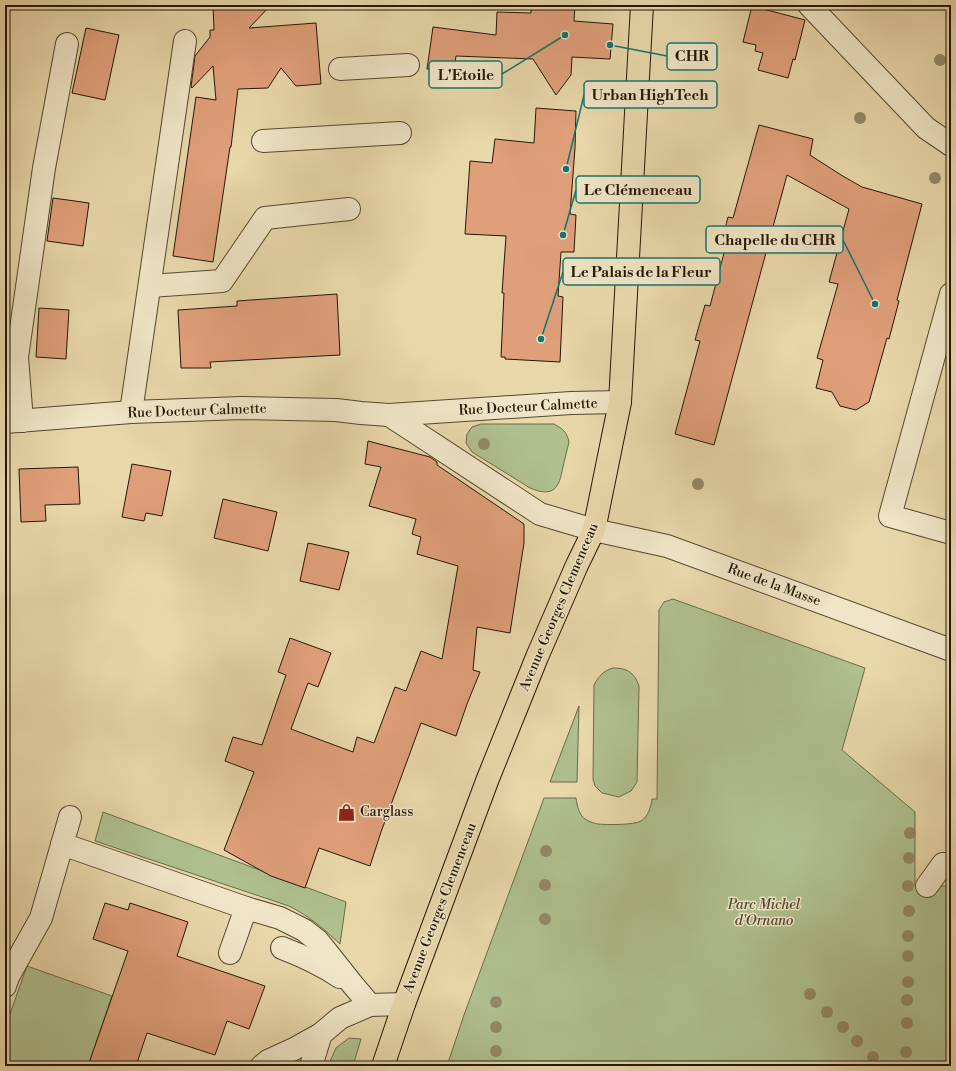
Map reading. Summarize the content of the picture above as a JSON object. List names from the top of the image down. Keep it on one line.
{"streets":{"main road":["Avenue Georges Clemenceau"],"street":["Rue Docteur Calmette","Rue de la Masse"]},"crossings":[["Rue Docteur Calmette","Rue de la Masse"],["Rue Docteur Calmette","Avenue Georges Clemenceau"],["Rue de la Masse","Avenue Georges Clemenceau"]],"parks":["Parc Michel d'Ornano"],"places":{"other":["L'Etoile","CHR","Urban HighTech","Le Clémenceau","Chapelle du CHR","Le Palais de la Fleur"],"shop":["Carglass"]}}
